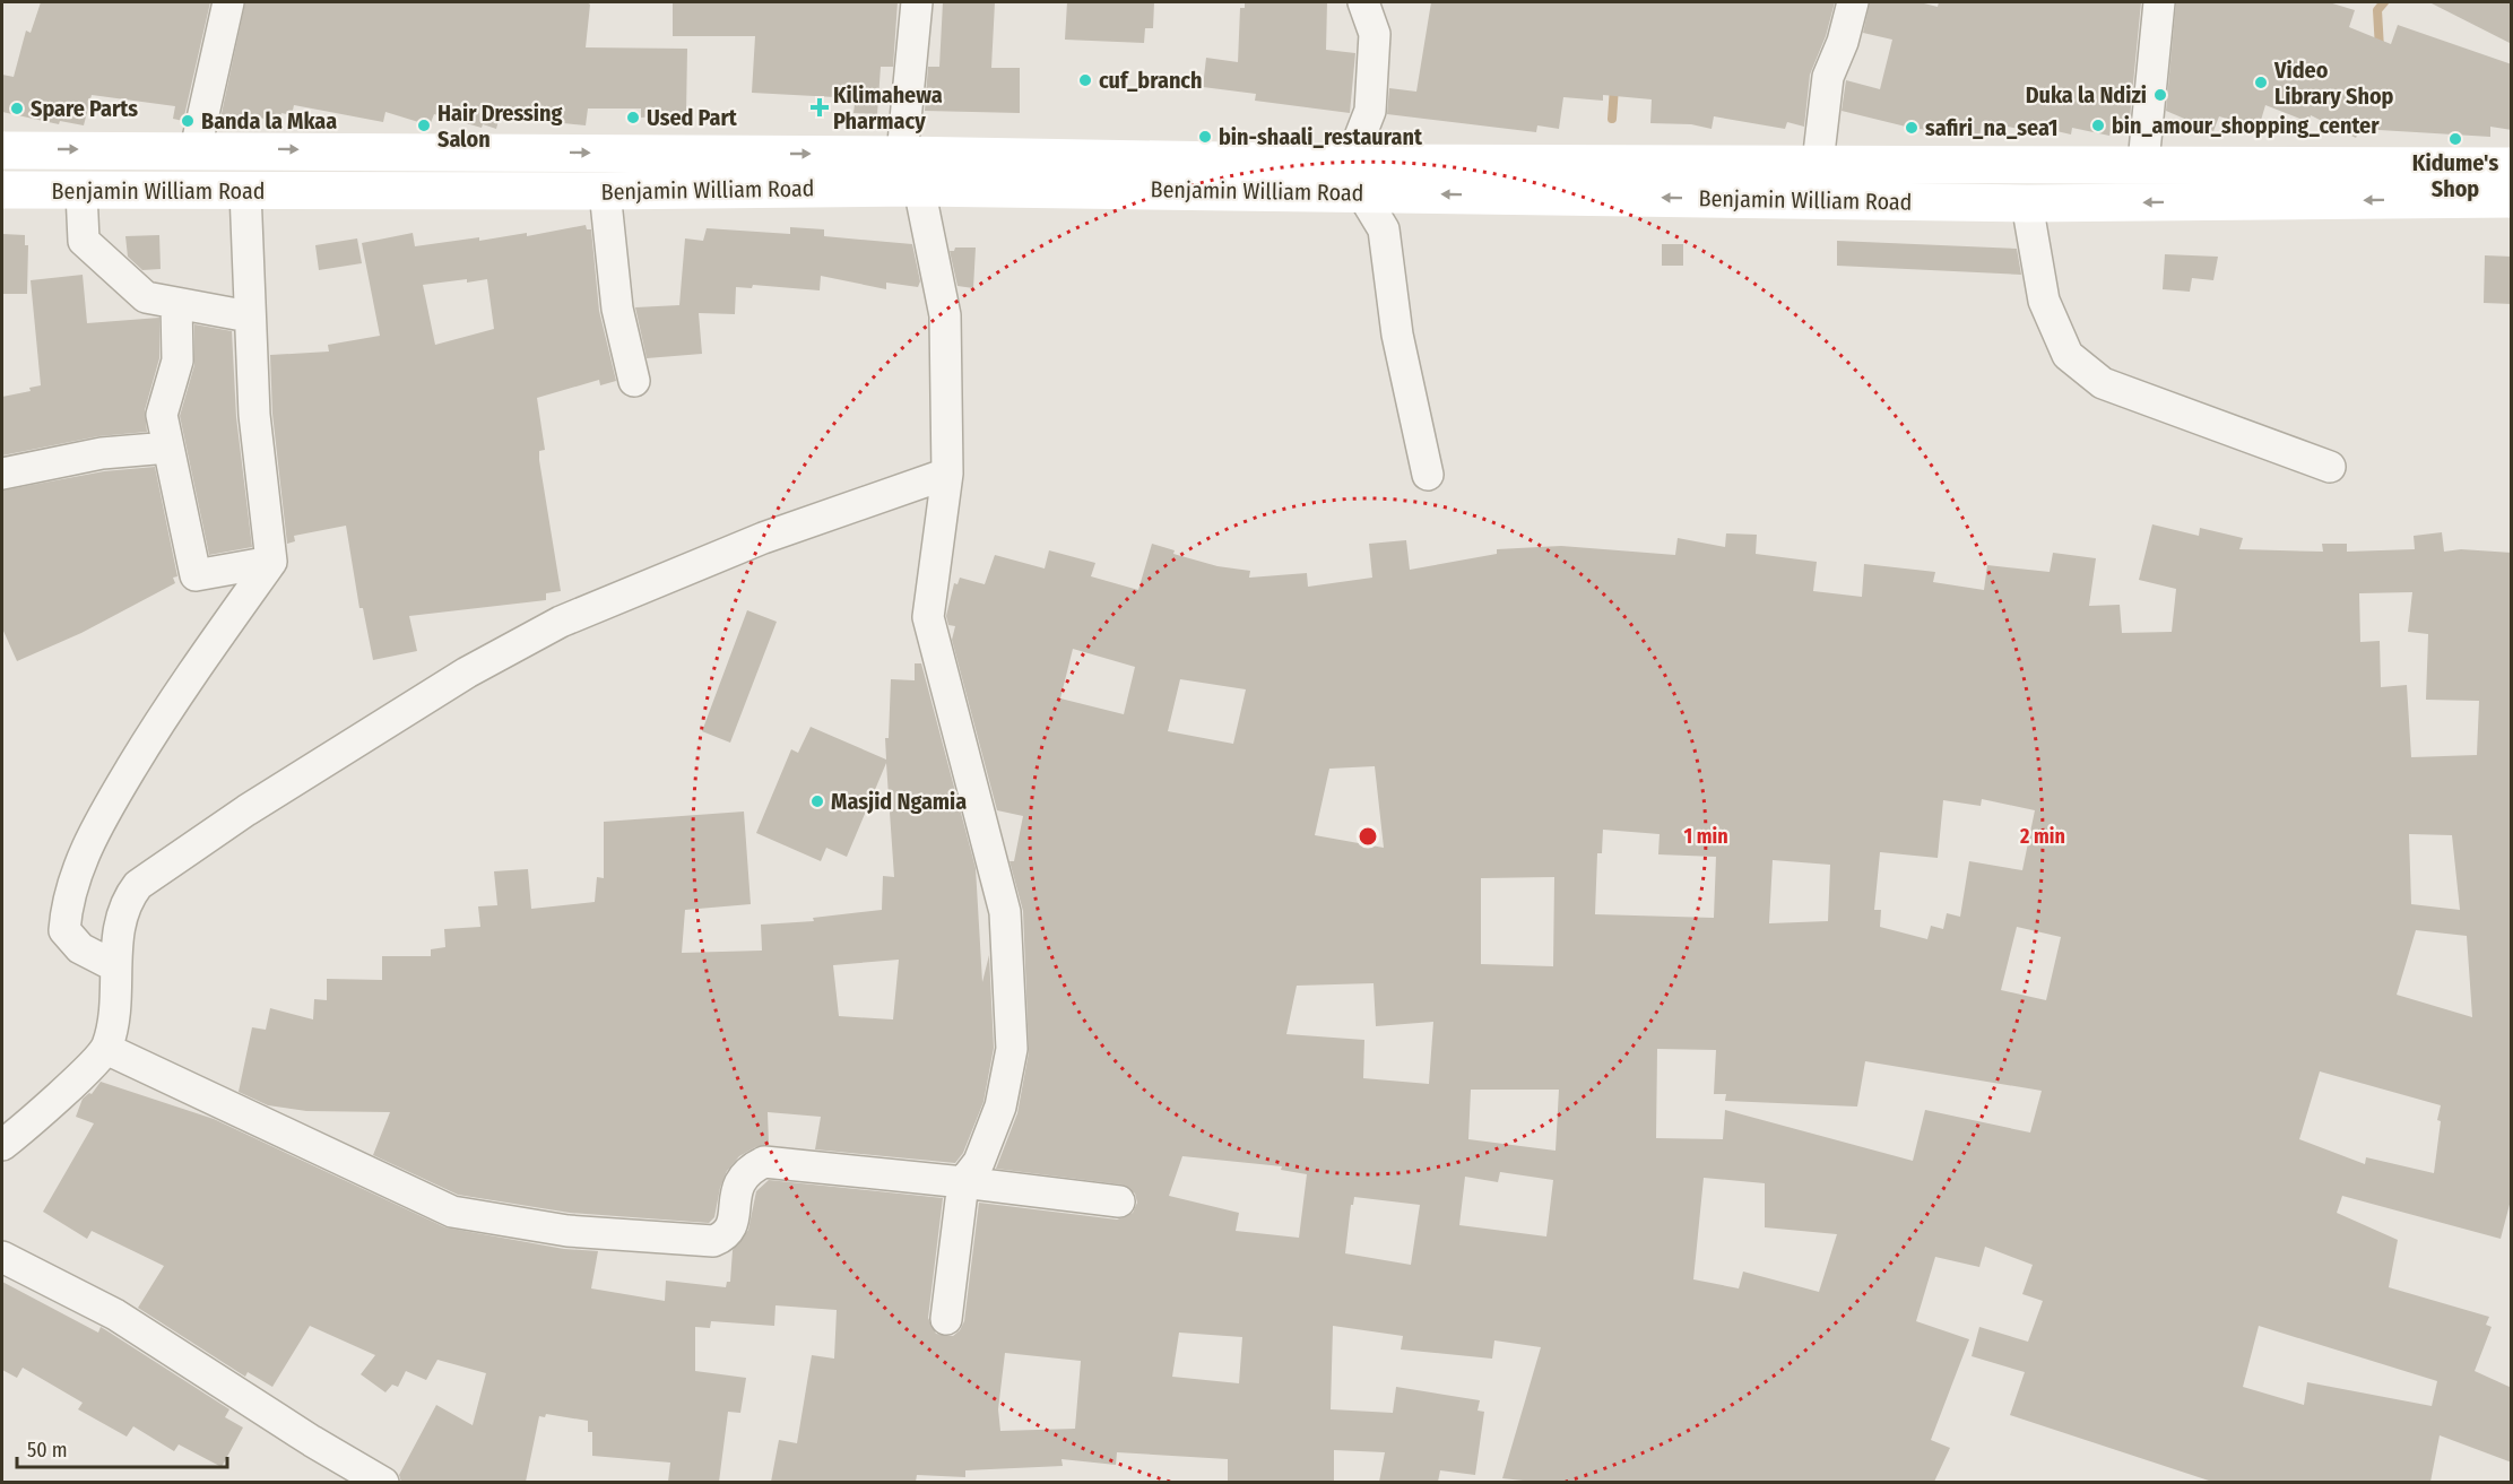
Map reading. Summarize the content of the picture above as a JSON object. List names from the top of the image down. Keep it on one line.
{"streets":{"main road":["Benjamin William Road"]},"places":{"other":["cuf_branch","Video Library Shop","Duka la Ndizi","Spare Parts","Used Part","Banda la Mkaa","Hair Dressing Salon","bin_amour_shopping_center","safiri_na_sea1","bin-shaali_restaurant","Kidume's Shop","Masjid Ngamia"],"health":["Kilimahewa Pharmacy"]},"scale_bar":"50 m","rings":["1 min","2 min"]}
